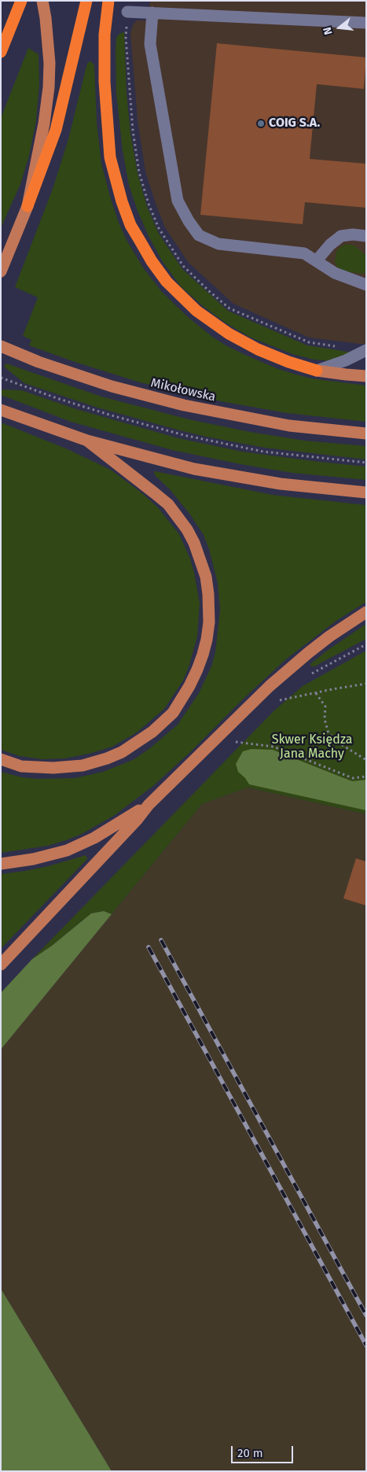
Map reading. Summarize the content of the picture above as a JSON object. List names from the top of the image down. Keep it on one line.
{"streets":{"main road":["Mikołowska"]},"parks":["Skwer Księdza Jana Machy"],"places":["COIG S.A."],"scale_bar":"20 m","north":"left"}
